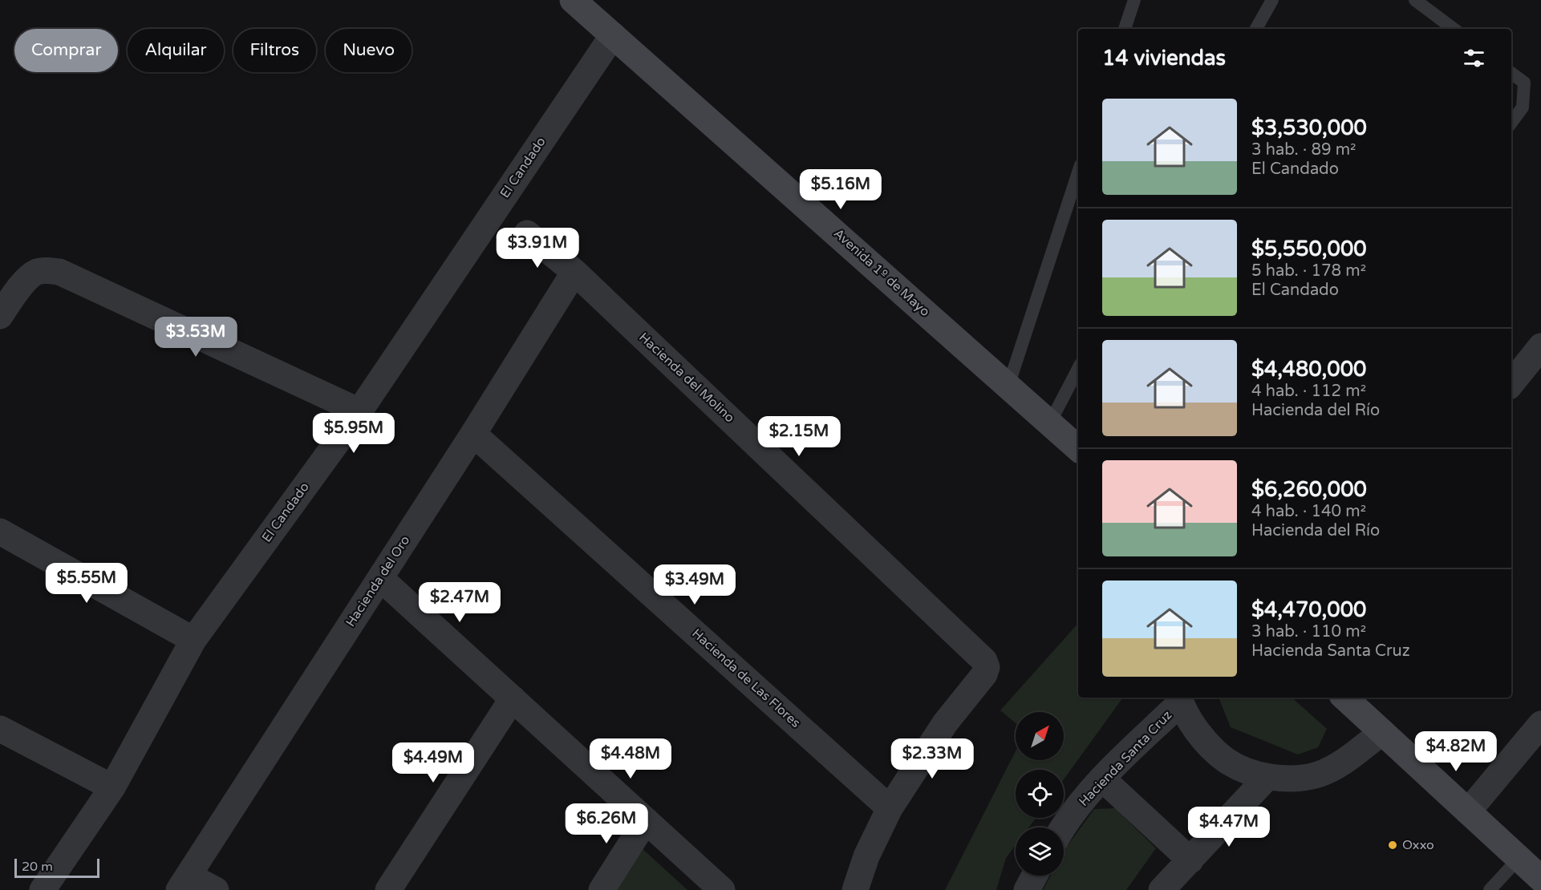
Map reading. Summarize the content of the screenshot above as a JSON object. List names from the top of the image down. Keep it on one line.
{"streets":{"main road":["Avenida 1º de Mayo"],"street":["El Candado","Hacienda del Molino","Hacienda del Oro","Hacienda de Las Flores","Hacienda Santa Cruz"]},"crossings":[["El Candado","Avenida 1º de Mayo"],["Hacienda del Molino","Hacienda del Oro"],["Hacienda del Molino","Hacienda de Las Flores"],["Hacienda del Oro","Hacienda de Las Flores"]],"places":["Oxxo"],"scale_bar":"20 m","north":"top right","page":{"chip":["Comprar","Alquilar","Filtros","Nuevo"],"heading":"14 viviendas","list":[{"name":"$3,530,000","note":"3 hab. · 89 m² · El Candado"},{"name":"$5,550,000","note":"5 hab. · 178 m² · El Candado"},{"name":"$4,480,000","note":"4 hab. · 112 m² · Hacienda del Río"},{"name":"$6,260,000","note":"4 hab. · 140 m² · Hacienda del Río"},{"name":"$4,470,000","note":"3 hab. · 110 m² · Hacienda Santa Cruz"}],"price":["$5.16M","$3.91M","$3.53M","$5.95M","$2.15M","$5.55M","$3.49M","$2.47M","$4.82M","$4.48M","$2.33M","$4.49M","$6.26M","$4.47M"],"scale":"20 m"}}
